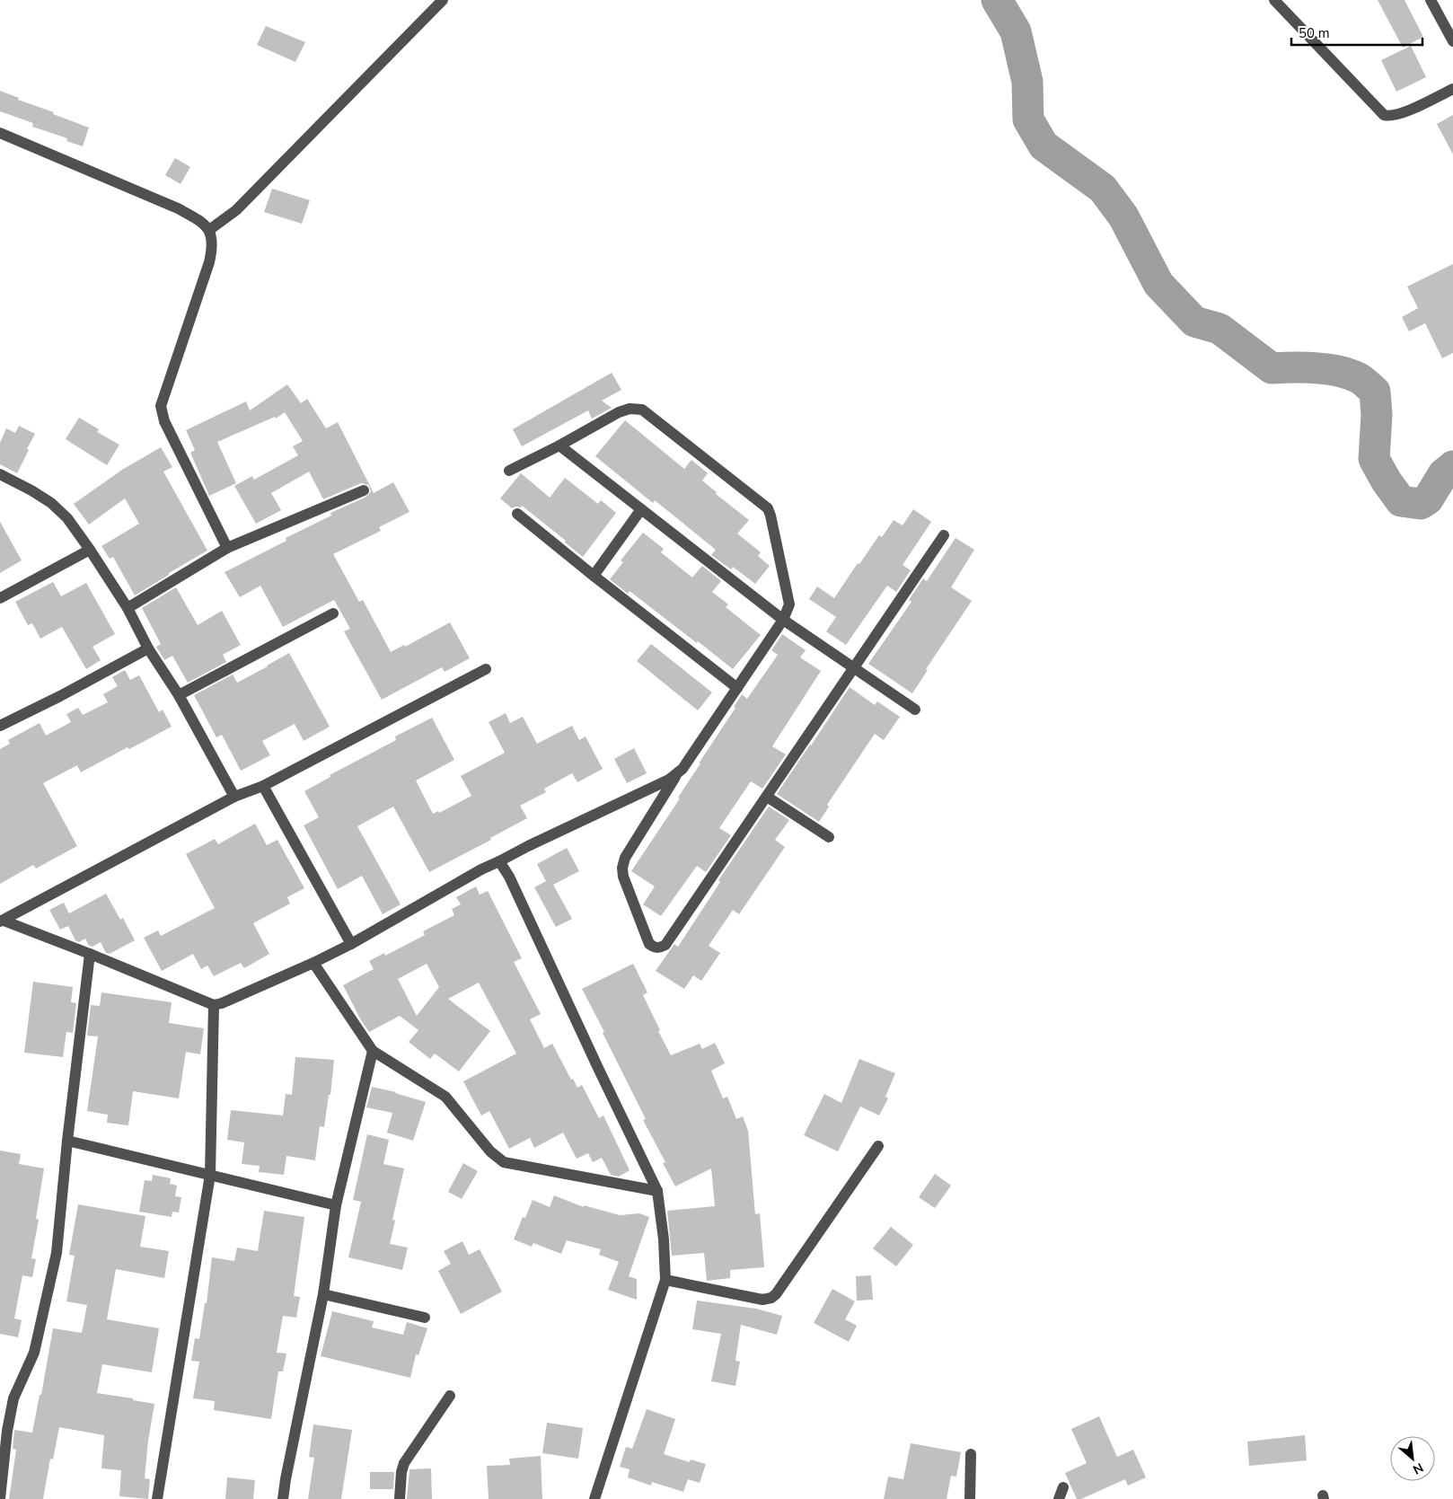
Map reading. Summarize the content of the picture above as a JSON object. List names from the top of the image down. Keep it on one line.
{"scale_bar":"50 m","north":"bottom right"}
